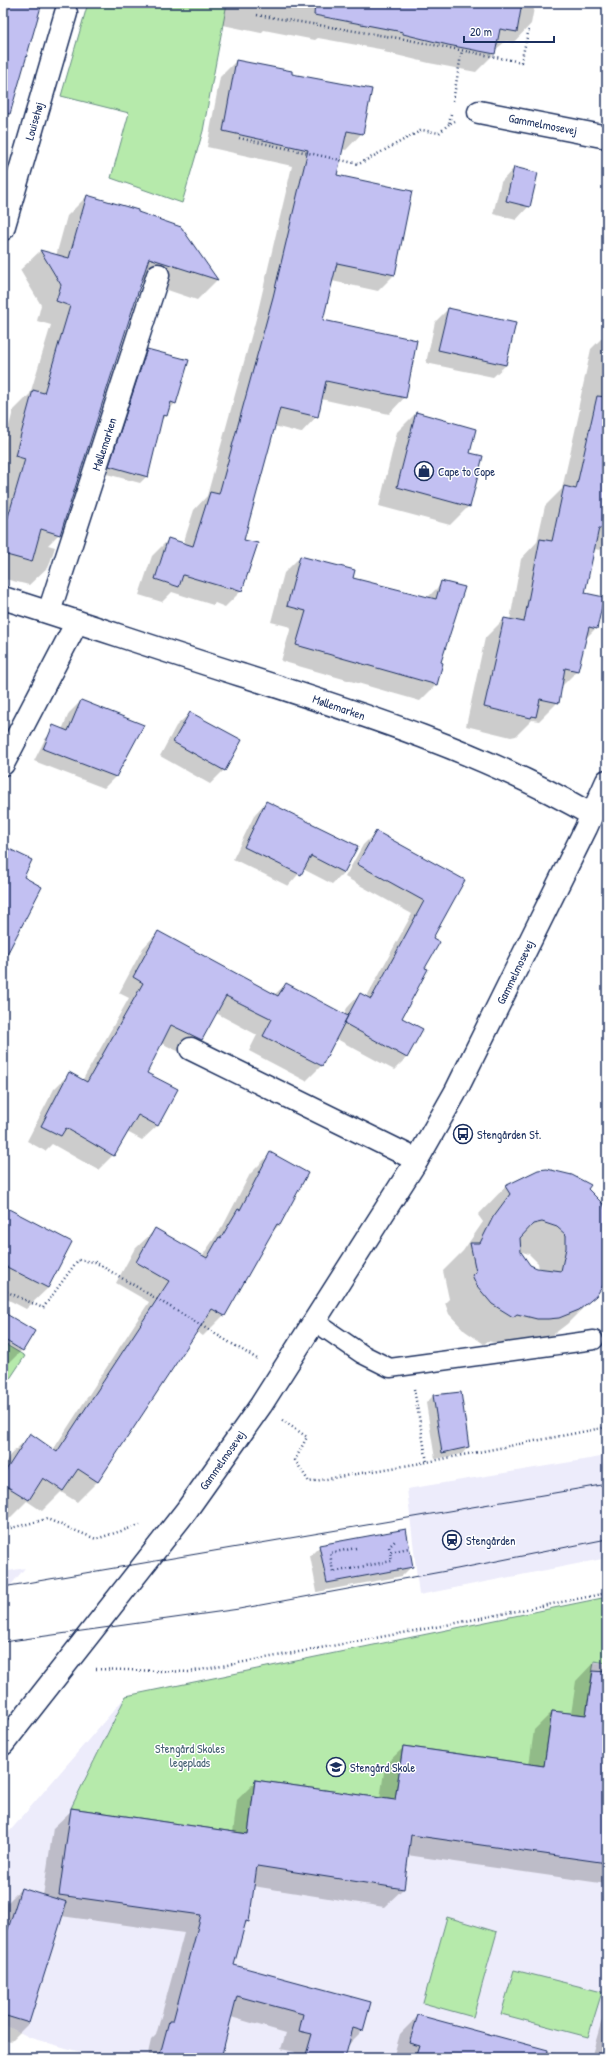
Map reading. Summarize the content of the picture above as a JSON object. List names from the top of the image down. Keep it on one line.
{"streets":{"street":["Louisehøj","Gammelmosevej","Møllemarken"]},"crossings":[["Gammelmosevej","Møllemarken"]],"parks":["Stengård Skoles legeplads"],"places":{"shop":["Cape to Cope"],"bus stop":["Stengården St."],"station":["Stengården"],"school or university":["Stengård Skole"]},"scale_bar":"20 m"}
